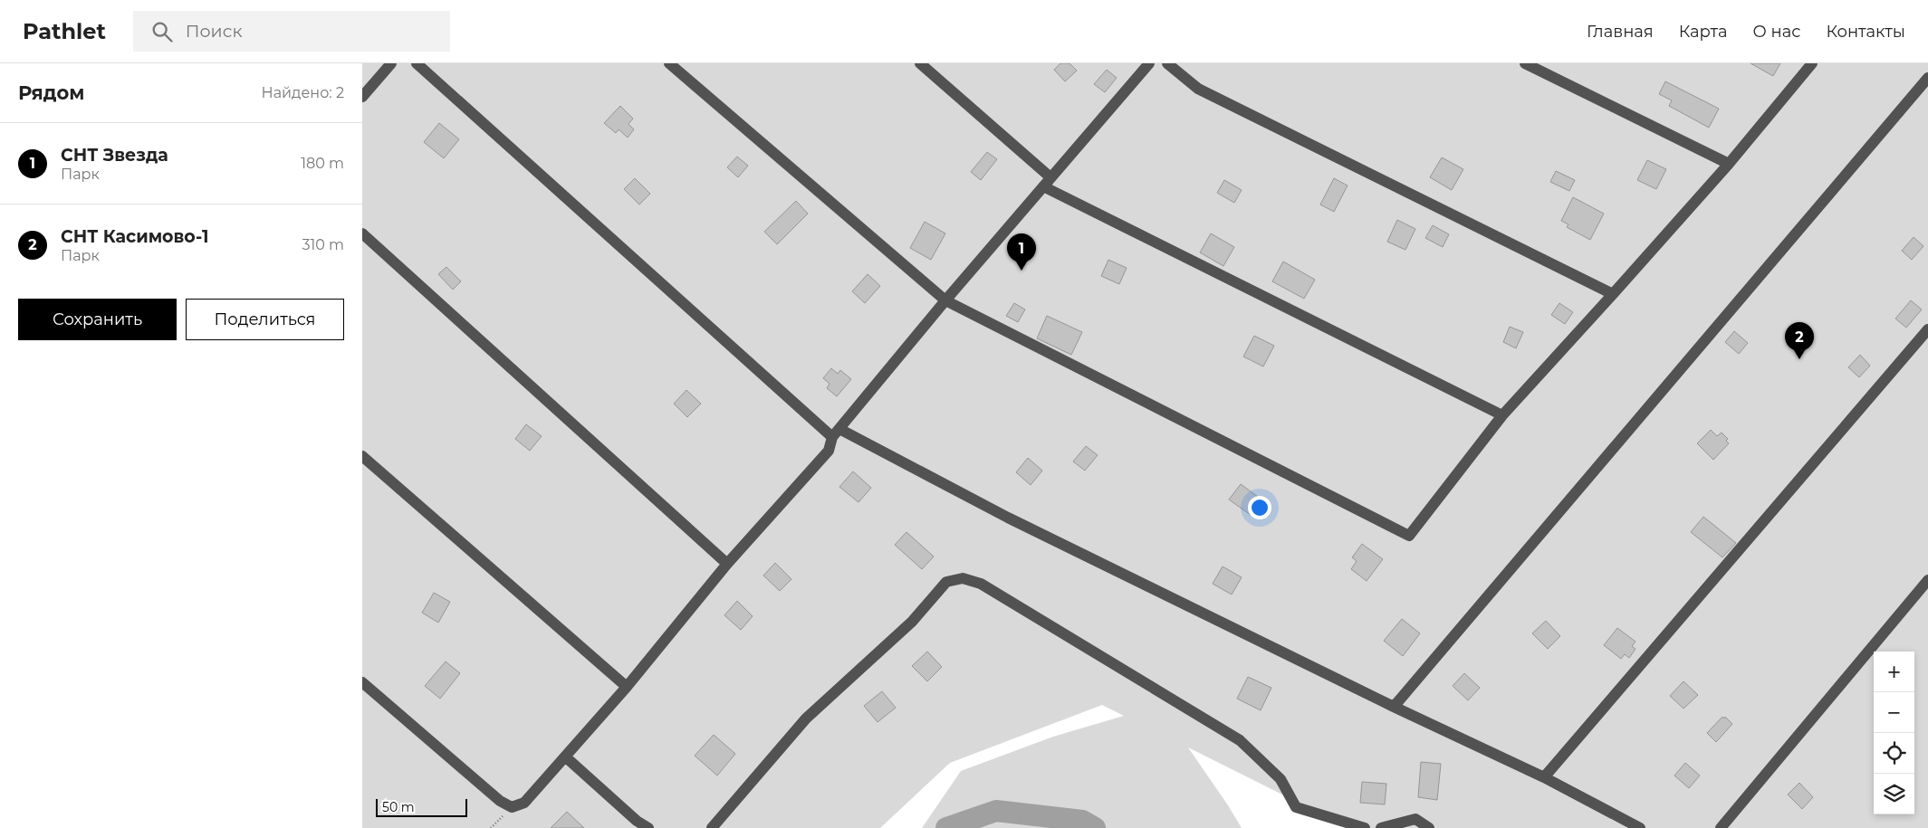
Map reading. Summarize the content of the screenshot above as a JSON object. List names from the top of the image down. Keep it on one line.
{"scale_bar":"50 m","page":{"header":"Pathlet","search":"Поиск","nav":["Главная","Карта","О нас","Контакты"],"heading":["Рядом","Найдено: 2"],"list":[{"mark":"1","name":"СНТ Звезда","note":"Парк","value":"180 m"},{"mark":"2","name":"СНТ Касимово-1","note":"Парк","value":"310 m"}],"pins":["1","2"],"buttons":["Сохранить","Поделиться"],"map_buttons":["+","−"],"scale":"50 m"}}
